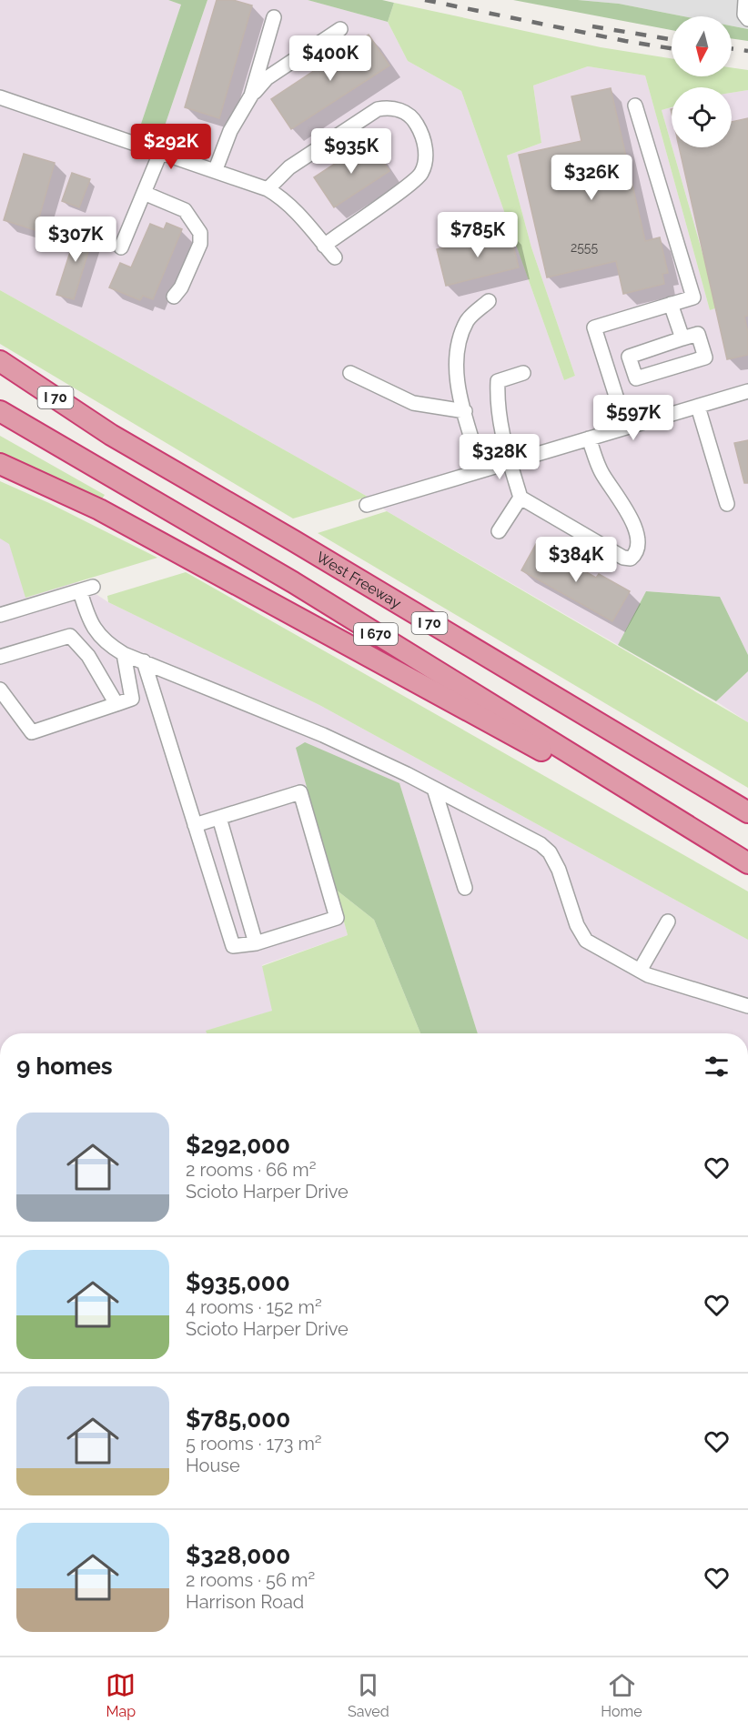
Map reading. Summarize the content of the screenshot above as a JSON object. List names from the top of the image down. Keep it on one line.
{"streets":{"highway":["I 70","West Freeway","I 670"]},"house_numbers":["2555"],"north":"bottom","page":{"price":["$400K","$292K","$935K","$326K","$785K","$307K","$597K","$328K","$384K"],"heading":"9 homes","list":[{"name":"$292,000","note":"2 rooms · 66 m² · Scioto Harper Drive"},{"name":"$935,000","note":"4 rooms · 152 m² · Scioto Harper Drive"},{"name":"$785,000","note":"5 rooms · 173 m² · House"},{"name":"$328,000","note":"2 rooms · 56 m² · Harrison Road"}],"tabs":["Map","Saved","Home"]}}
